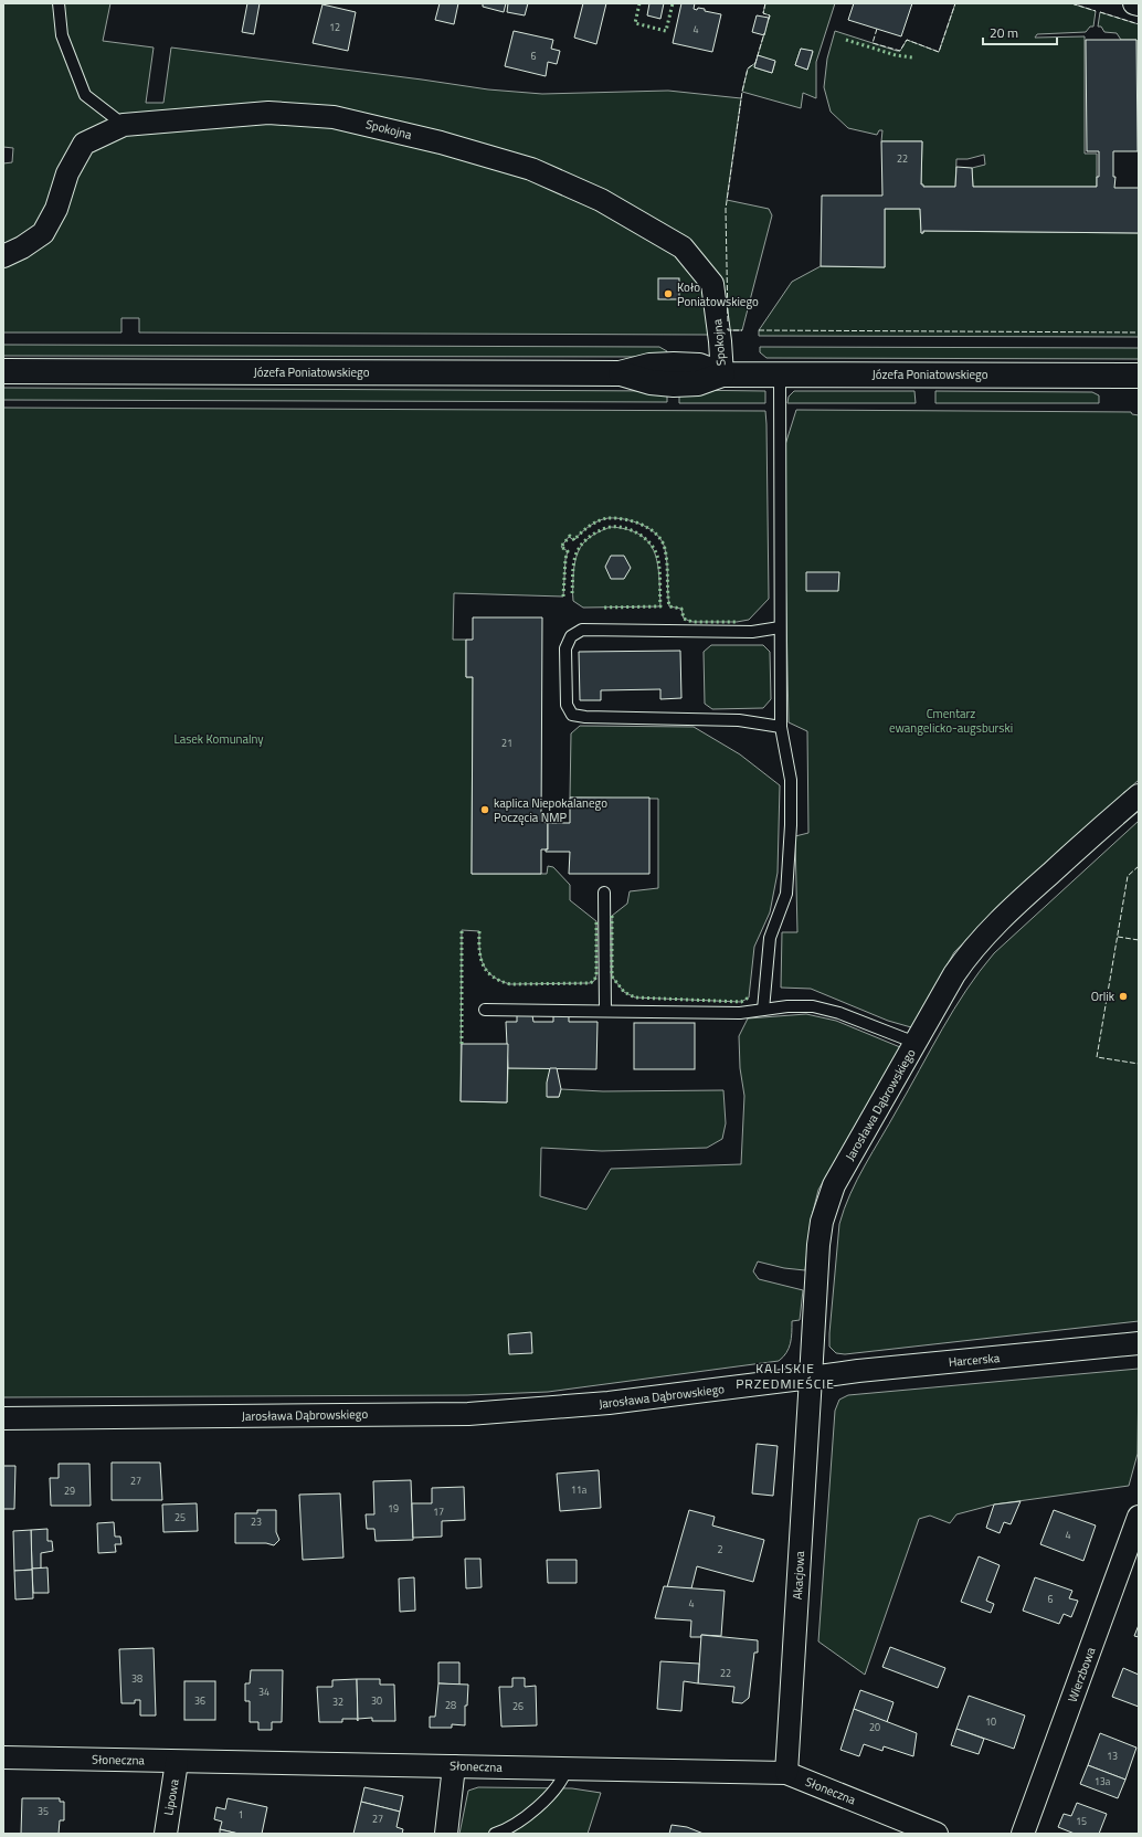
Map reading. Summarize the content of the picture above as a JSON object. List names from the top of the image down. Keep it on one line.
{"streets":{"street":["Spokojna","Józefa Poniatowskiego","Jarosława Dąbrowskiego","Harcerska","Akacjowa","Wierzbowa","Słoneczna","Lipowa"]},"crossings":[["Spokojna","Józefa Poniatowskiego"],["Jarosława Dąbrowskiego","Harcerska"],["Jarosława Dąbrowskiego","Akacjowa"],["Harcerska","Akacjowa"],["Akacjowa","Słoneczna"],["Słoneczna","Lipowa"]],"districts":["KALISKIE PRZEDMIEŚCIE"],"parks":["Cmentarz ewangelicko-augsburski","Lasek Komunalny"],"places":["Koło Poniatowskiego","kaplica Niepokalanego Poczęcia NMP","Orlik"],"house_numbers":["12","4","6","22","21","27","11a","29","19","17","25","23","4","2","6","4","22","38","34","36","30","32","28","26","10","20","13","13a","35","1","27","15"],"scale_bar":"20 m"}
